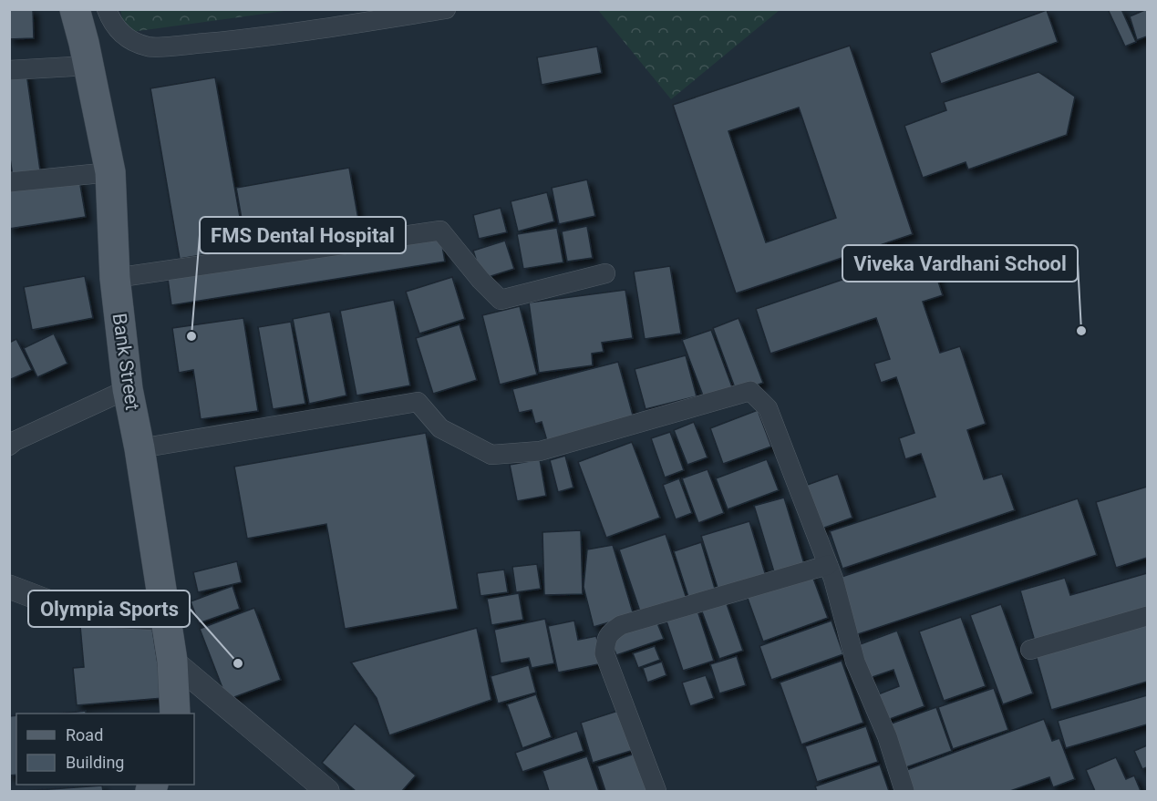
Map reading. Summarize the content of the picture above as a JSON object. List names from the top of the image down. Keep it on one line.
{"streets":{"main road":["Bank Street"]},"places":["Viveka Vardhani School","FMS Dental Hospital","Olympia Sports"],"legend":["Road","Building"]}
